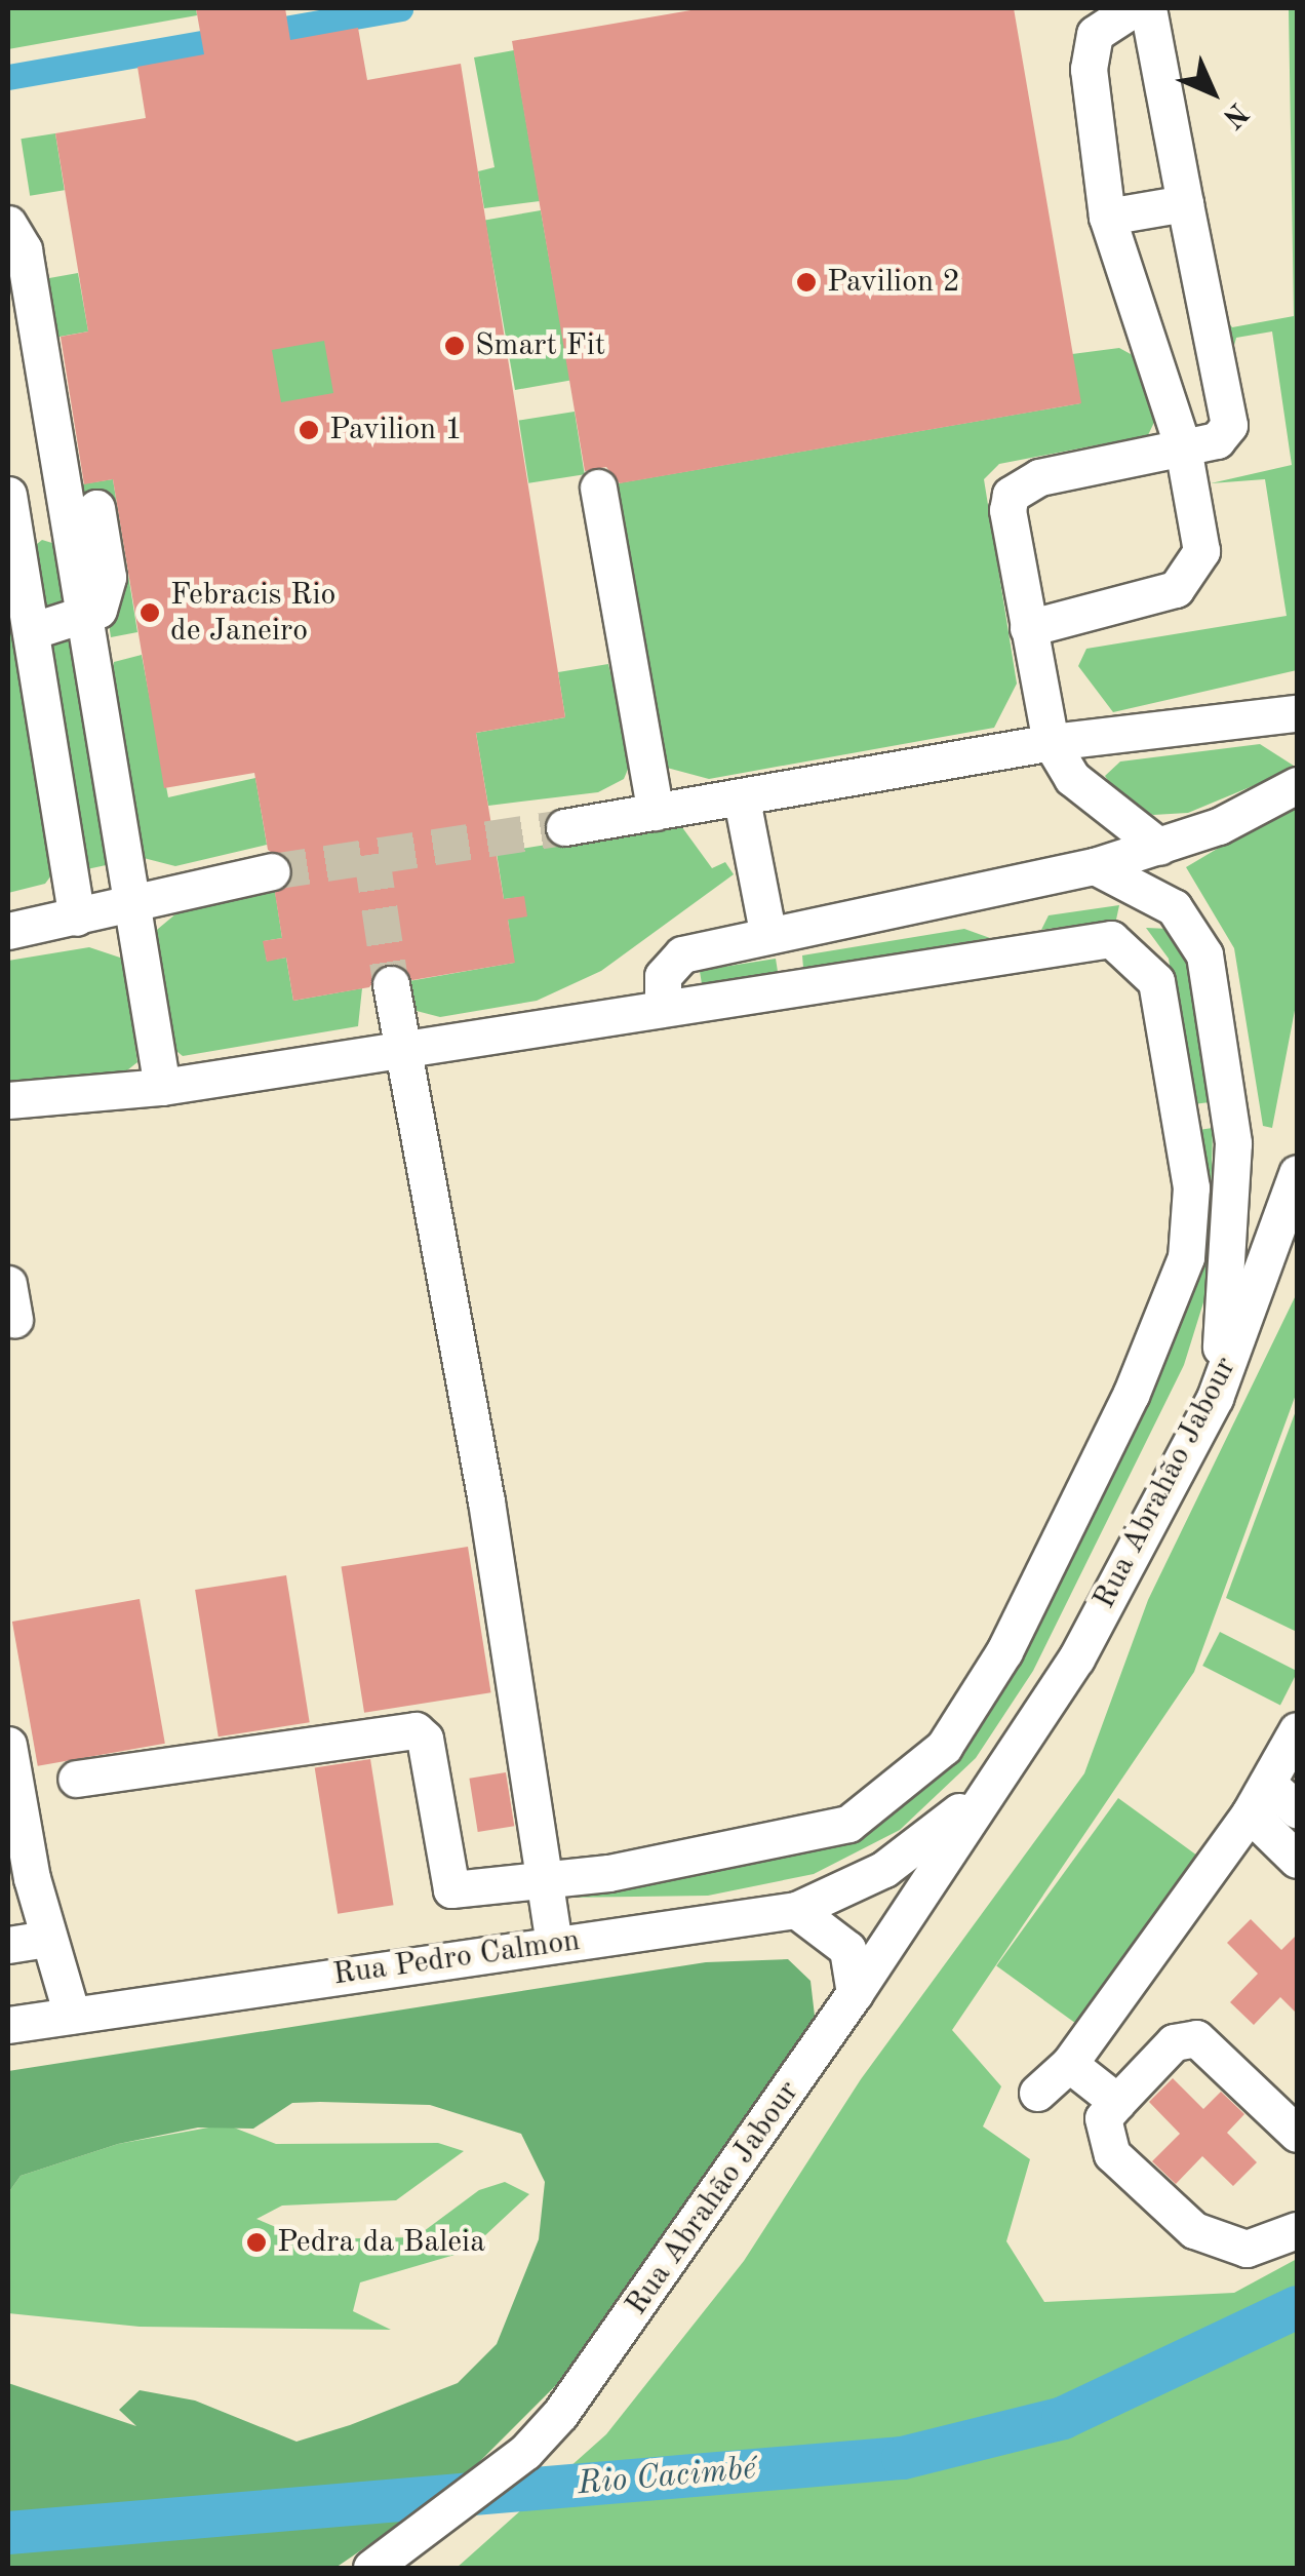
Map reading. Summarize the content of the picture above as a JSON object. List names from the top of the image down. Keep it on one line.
{"streets":{"street":["Rua Abrahão Jabour","Rua Pedro Calmon"]},"crossings":[["Rua Abrahão Jabour","Rua Pedro Calmon"]],"water":["Rio Cacimbé"],"places":["Pavilion 2","Smart Fit","Pavilion 1","Febracis Rio de Janeiro","Pedra da Baleia"],"north":"bottom right"}
